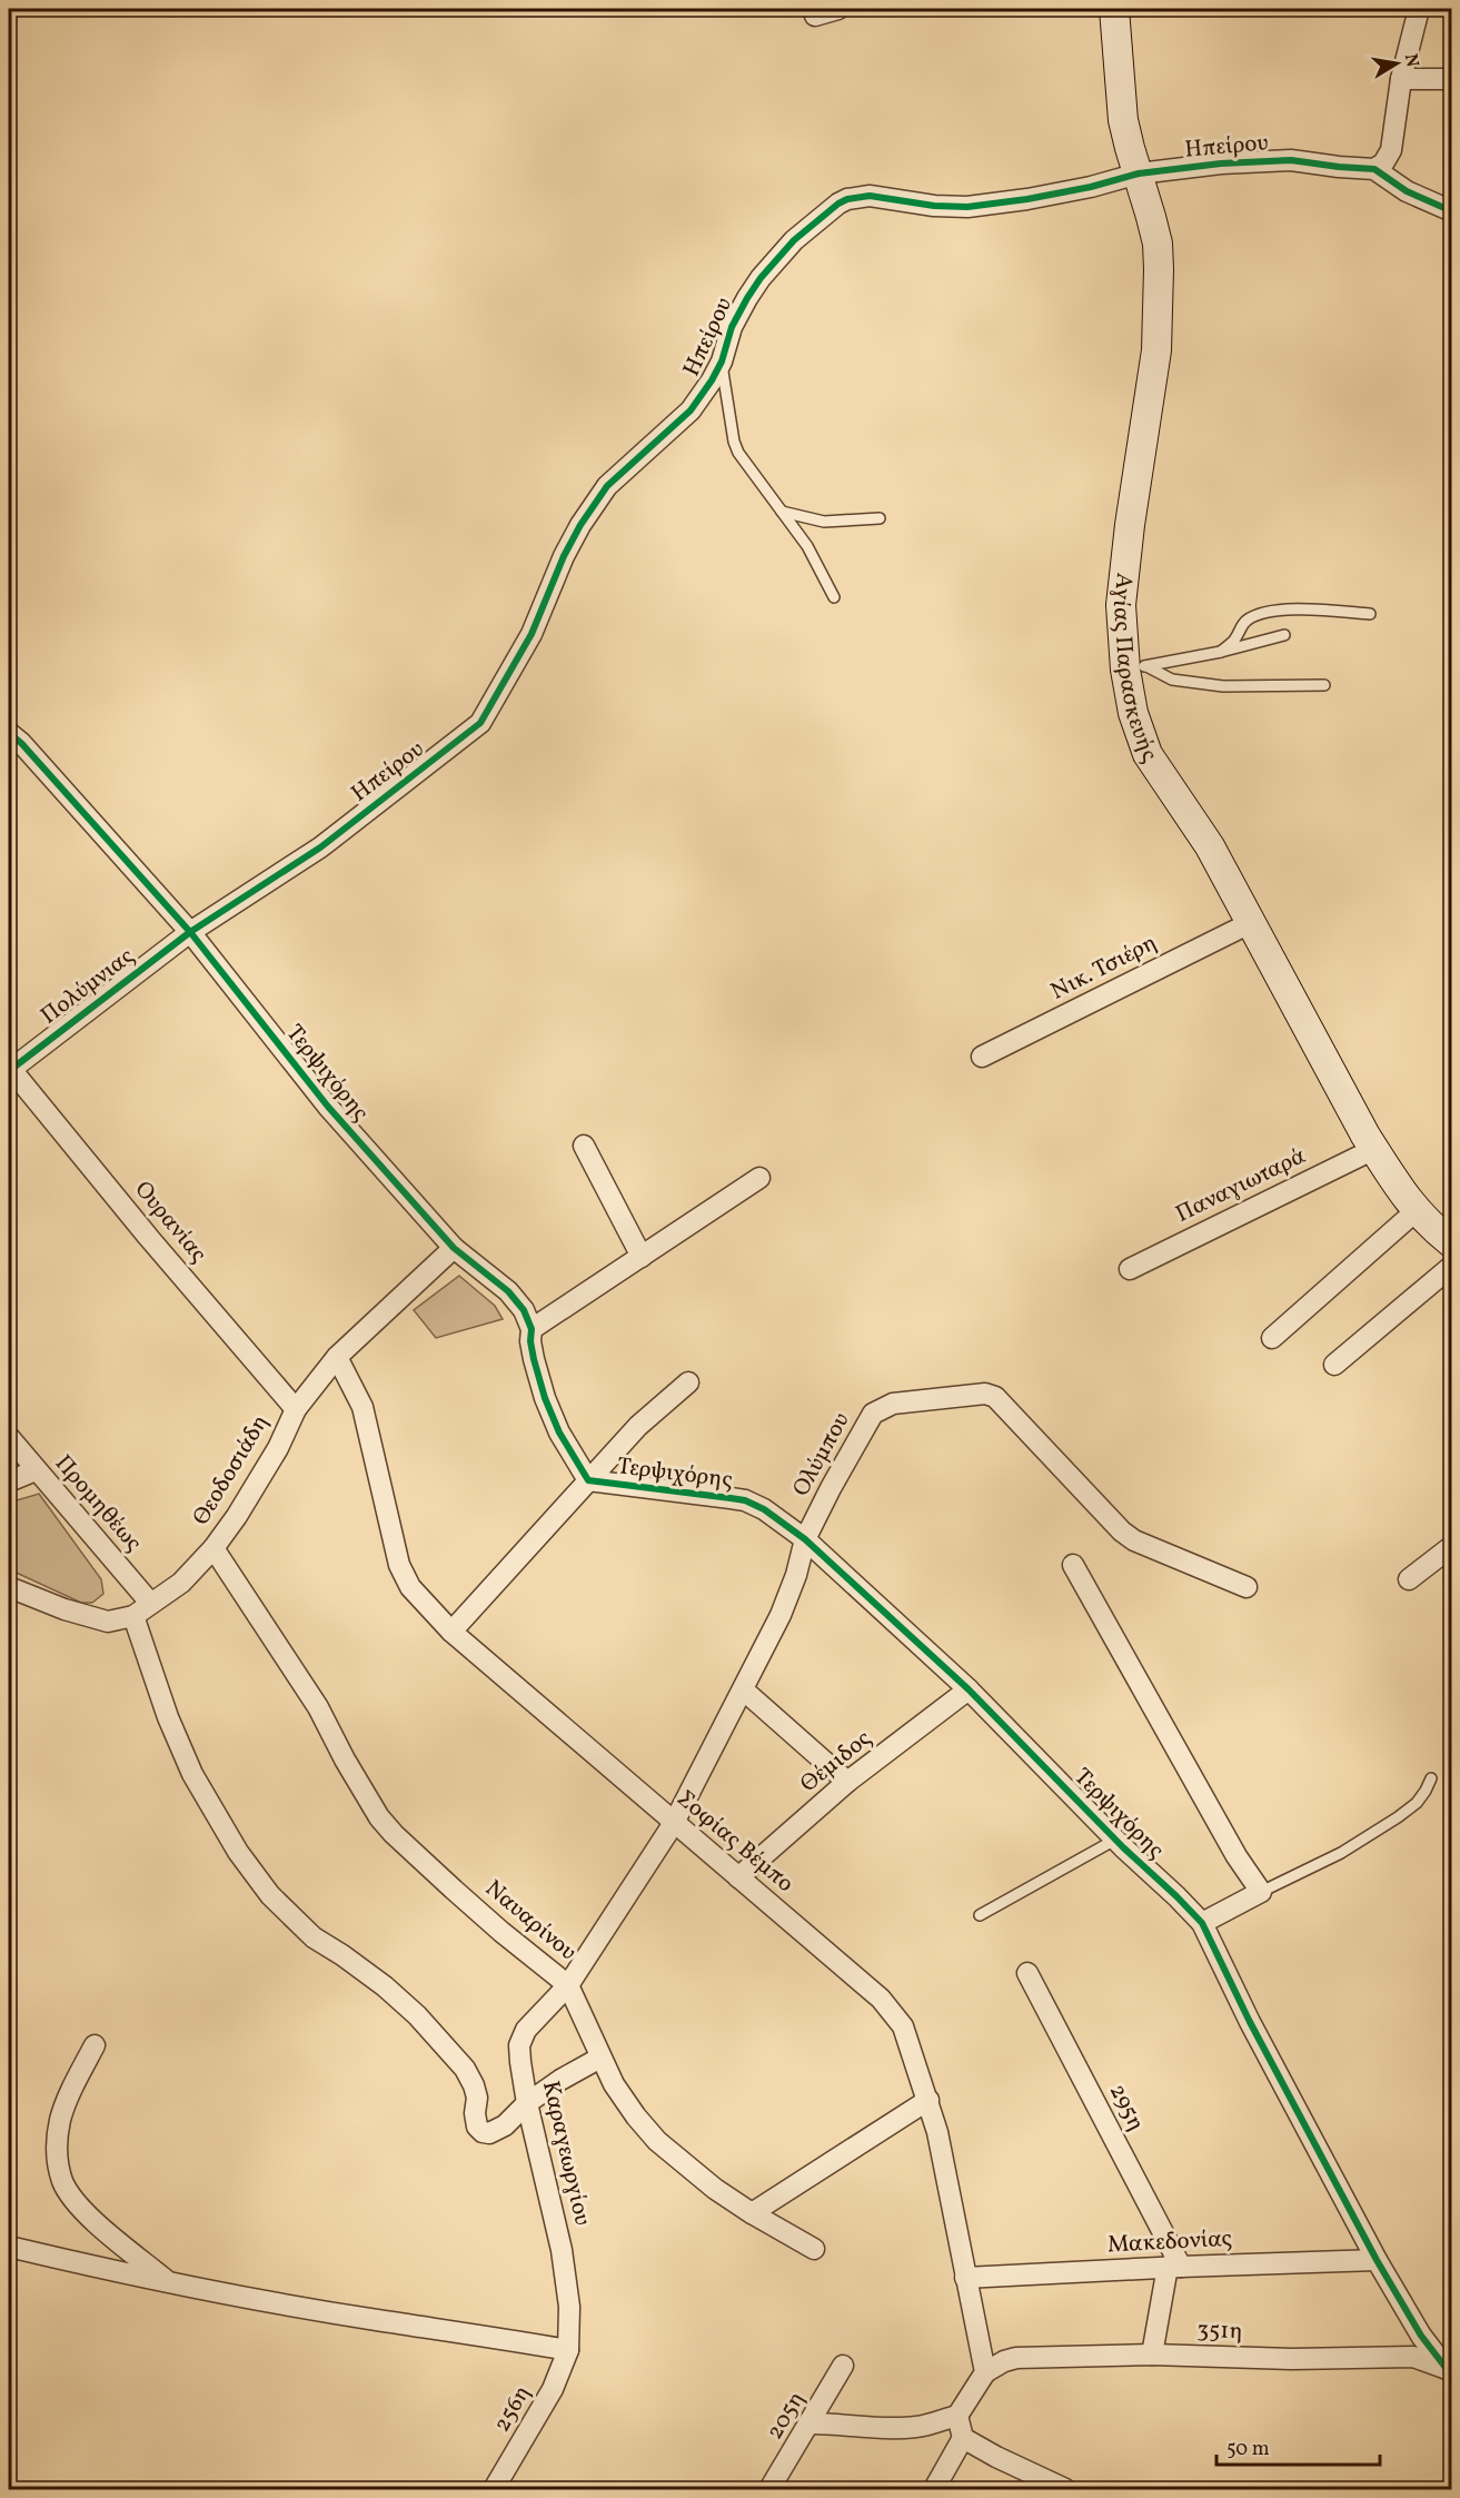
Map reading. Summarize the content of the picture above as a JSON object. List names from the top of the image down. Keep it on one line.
{"streets":{"street":["Ηπείρου","Αγίας Παρασκευής","Νικ. Τσιέρη","Πολύμνιας","Τερψιχόρης","Παναγιωταρά","Ουρανίας","Ολύμπου","Θεοδοσιάδη","Προμηθέως","Θέμιδος","Σοφίας Βέμπο","Ναυαρίνου","295η","Καραγεωργίου","Μακεδονίας","351η","256η","205η"]},"crossings":[["Ηπείρου","Αγίας Παρασκευής"],["Ηπείρου","Πολύμνιας"],["Ηπείρου","Τερψιχόρης"],["Αγίας Παρασκευής","Νικ. Τσιέρη"],["Αγίας Παρασκευής","Παναγιωταρά"],["Πολύμνιας","Τερψιχόρης"],["Πολύμνιας","Ουρανίας"],["Τερψιχόρης","Ολύμπου"],["Τερψιχόρης","Θεοδοσιάδη"],["Τερψιχόρης","Θέμιδος"],["Τερψιχόρης","Μακεδονίας"],["Τερψιχόρης","351η"],["Ουρανίας","Θεοδοσιάδη"],["Ολύμπου","Σοφίας Βέμπο"],["Ολύμπου","Ναυαρίνου"],["Ολύμπου","Καραγεωργίου"],["Θεοδοσιάδη","Προμηθέως"],["Θεοδοσιάδη","Σοφίας Βέμπο"],["Θεοδοσιάδη","Ναυαρίνου"],["Θέμιδος","Σοφίας Βέμπο"],["Σοφίας Βέμπο","Μακεδονίας"],["Σοφίας Βέμπο","351η"],["Ναυαρίνου","Καραγεωργίου"],["295η","Μακεδονίας"],["Καραγεωργίου","256η"]],"scale_bar":"50 m","north":"right"}
